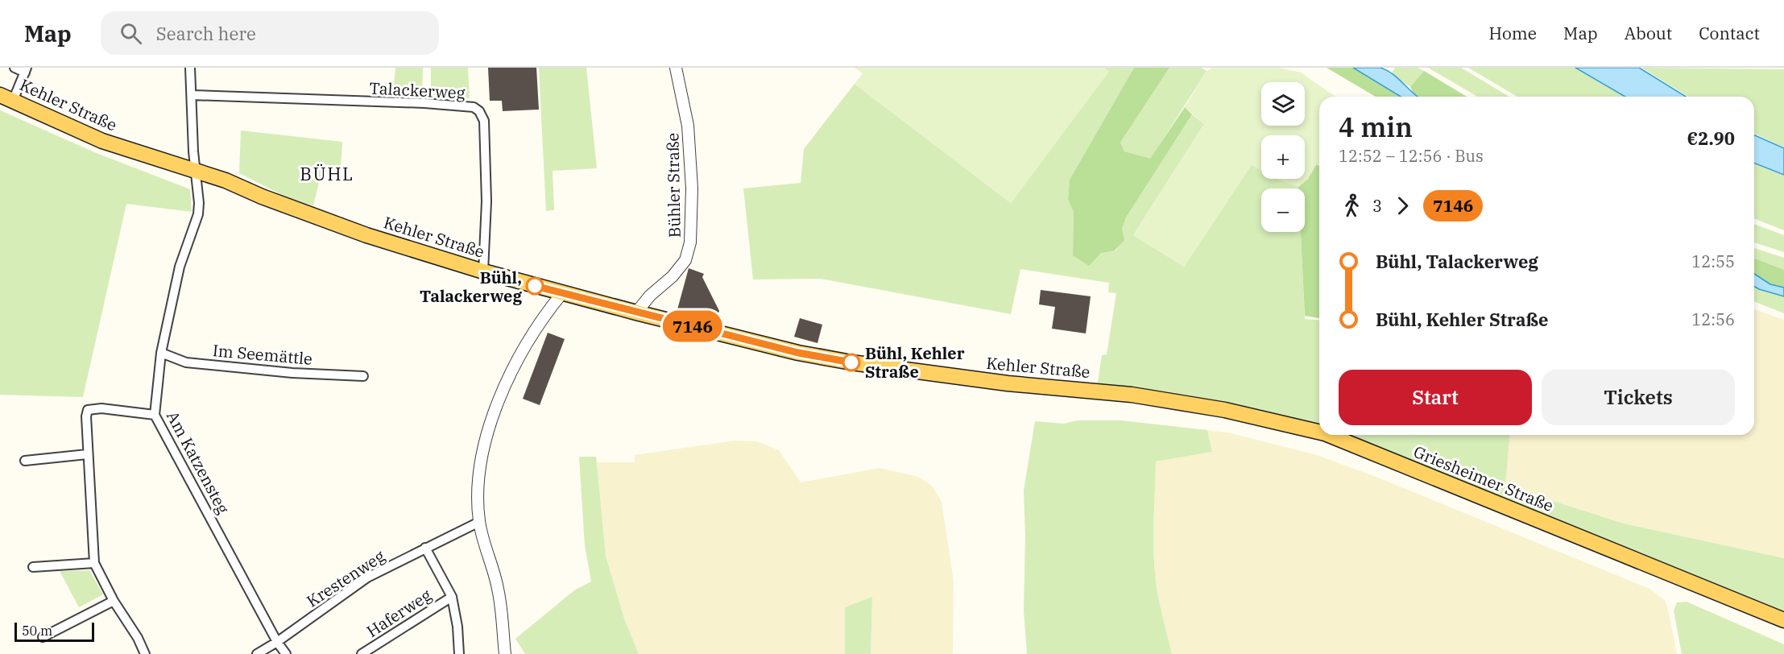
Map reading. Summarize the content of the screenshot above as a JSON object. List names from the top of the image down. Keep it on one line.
{"streets":{"main road":["Kehler Straße","Griesheimer Straße"],"street":["Talackerweg","Bühler Straße","Im Seemättle","Am Katzensteg","Krestenweg","Haferweg"]},"crossings":[["Talackerweg","Kehler Straße"],["Talackerweg","Am Katzensteg"],["Kehler Straße","Bühler Straße"],["Kehler Straße","Am Katzensteg"],["Kehler Straße","Griesheimer Straße"],["Im Seemättle","Am Katzensteg"],["Am Katzensteg","Krestenweg"]],"districts":["BÜHL"],"places":["Bühl, Talackerweg","Bühl, Kehler Straße"],"lines":["bus line 7146"],"scale_bar":"50 m","page":{"header":"Map","search":"Search here","nav":["Home","Map","About","Contact"],"on_map":"7146","map_buttons":["+","−"],"heading":["4 min","12:52 – 12:56 · Bus","€2.90"],"legs":["3","7146"],"list":[{"name":"Bühl, Talackerweg","value":"12:55"},{"name":"Bühl, Kehler Straße","value":"12:56"}],"buttons":["Start","Tickets"],"scale":"50 m"}}
